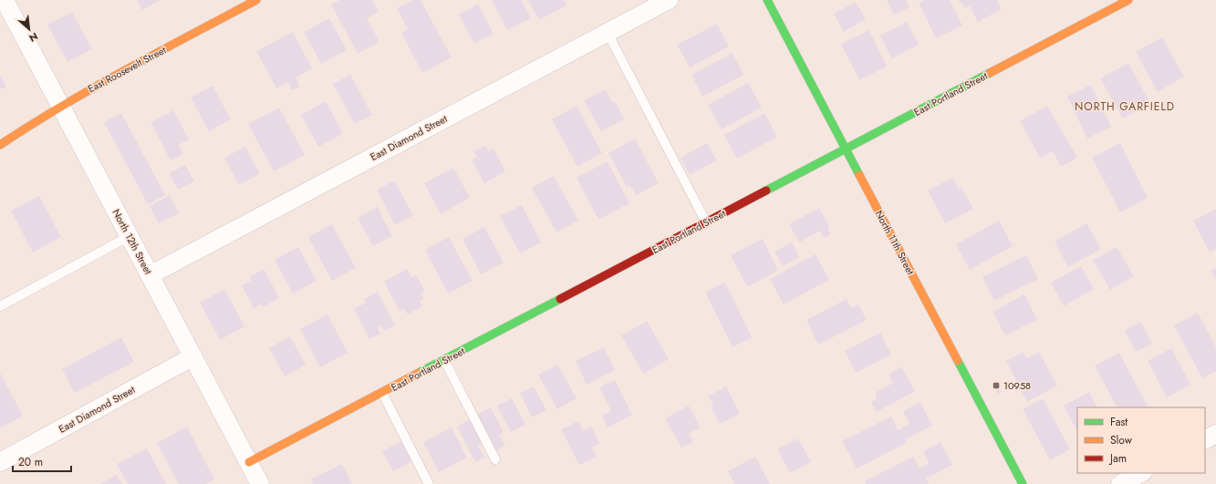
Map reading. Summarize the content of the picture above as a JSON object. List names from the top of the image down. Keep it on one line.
{"streets":{"street":["East Roosevelt Street","East Portland Street","East Diamond Street","North 12th Street","North 11th Street"]},"crossings":[["East Roosevelt Street","North 12th Street"],["East Portland Street","North 12th Street"],["East Portland Street","North 11th Street"],["East Diamond Street","North 12th Street"]],"districts":["NORTH GARFIELD"],"places":{"transit":["10958"]},"legend":["Fast","Slow","Jam"],"scale_bar":"20 m","north":"bottom right"}
